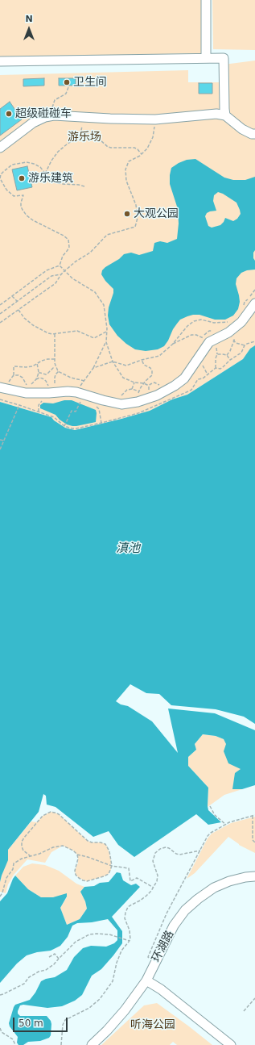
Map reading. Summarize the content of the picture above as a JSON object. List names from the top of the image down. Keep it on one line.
{"streets":{"street":["环湖路"]},"water":["滇池"],"parks":["游乐场","听海公园"],"places":["卫生间","超级碰碰车","游乐建筑","大观公园"],"scale_bar":"50 m","north":"top"}
